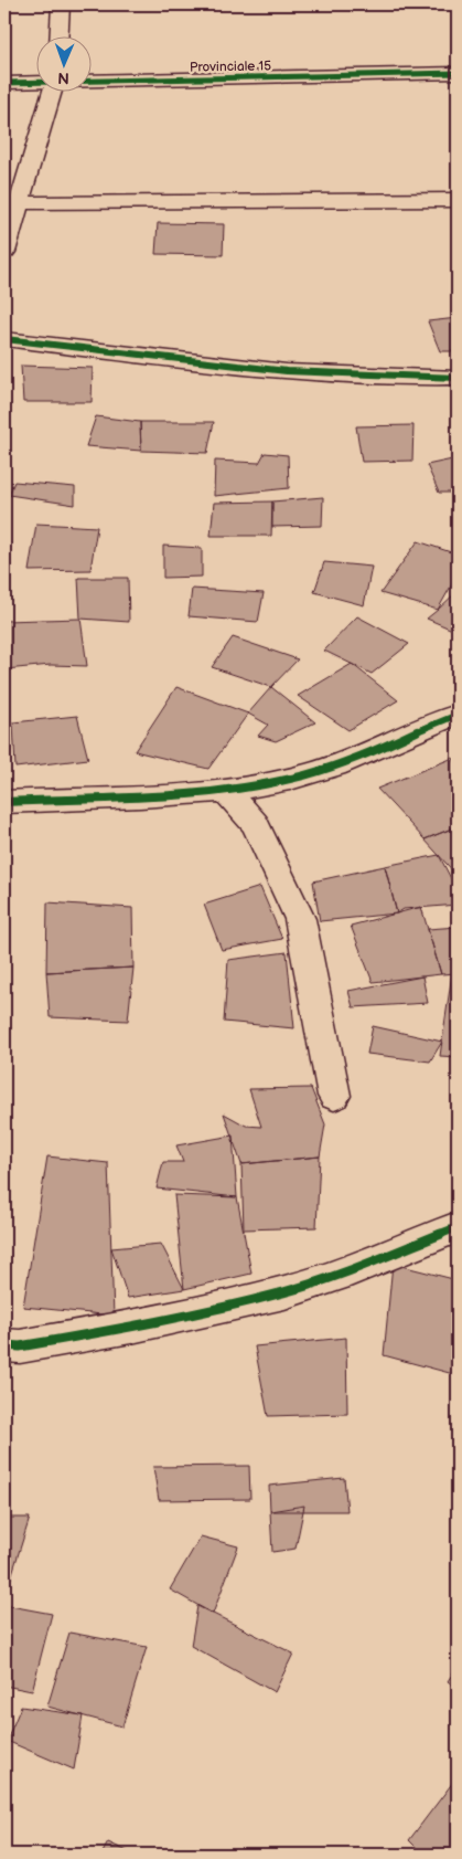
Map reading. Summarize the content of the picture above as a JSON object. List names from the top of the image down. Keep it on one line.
{"streets":{"street":["Provinciale 15"]},"north":"bottom"}
